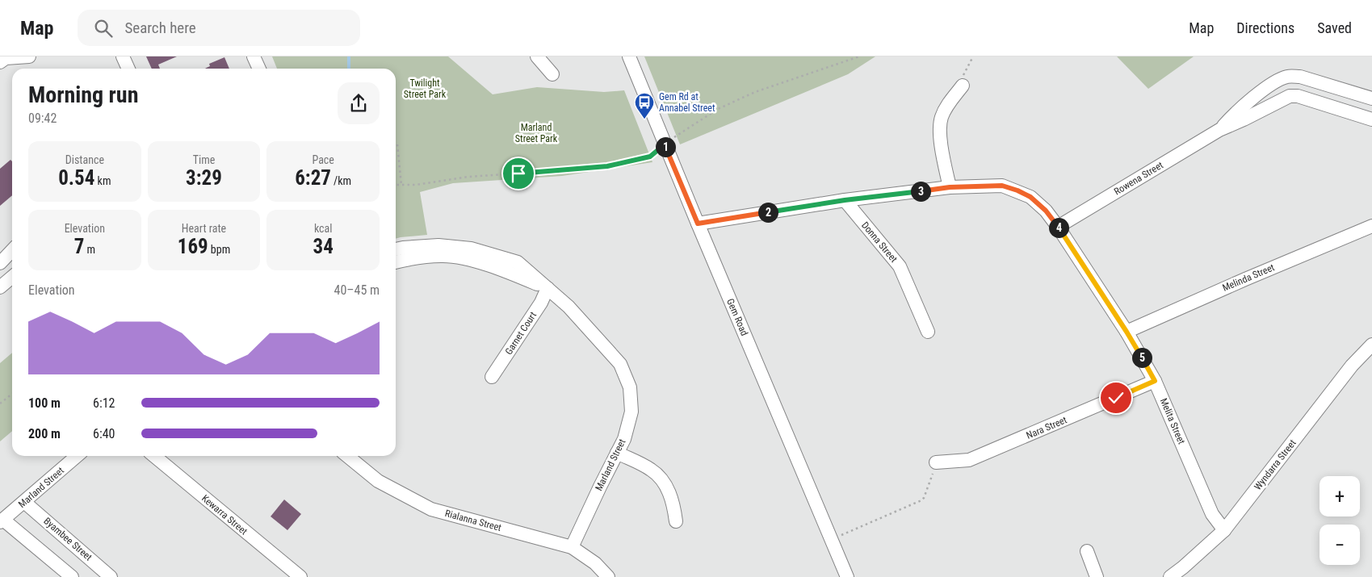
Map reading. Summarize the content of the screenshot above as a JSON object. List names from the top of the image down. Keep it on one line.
{"streets":{"street":["Rowena Street","Donna Street","Melinda Street","Gem Road","Garnet Court","Melita Street","Nara Street","Marland Street","Wyndarra Street","Kewarra Street","Rialanna Street","Byambee Street"]},"crossings":[["Rowena Street","Melita Street"],["Donna Street","Melita Street"],["Melinda Street","Melita Street"],["Gem Road","Melita Street"],["Garnet Court","Marland Street"],["Melita Street","Nara Street"],["Melita Street","Wyndarra Street"],["Marland Street","Rialanna Street"],["Marland Street","Byambee Street"]],"parks":["Twilight Street Park","Marland Street Park"],"places":{"bus stop":["Gem Rd at Annabel Street"]},"page":{"header":"Map","search":"Search here","nav":["Map","Directions","Saved"],"heading":["Morning run","09:42"],"pins":["1","3","2","4","5"],"stats":[["Distance","0.54 km"],["Time","3:29"],["Pace","6:27 /km"],["Elevation","7 m"],["Heart rate","169 bpm"],["kcal","34"]],"chart":["Elevation","40–45 m"],"list":[{"name":"100 m","note":"6:12"},{"name":"200 m","note":"6:40"}],"map_buttons":["+","−"]}}
